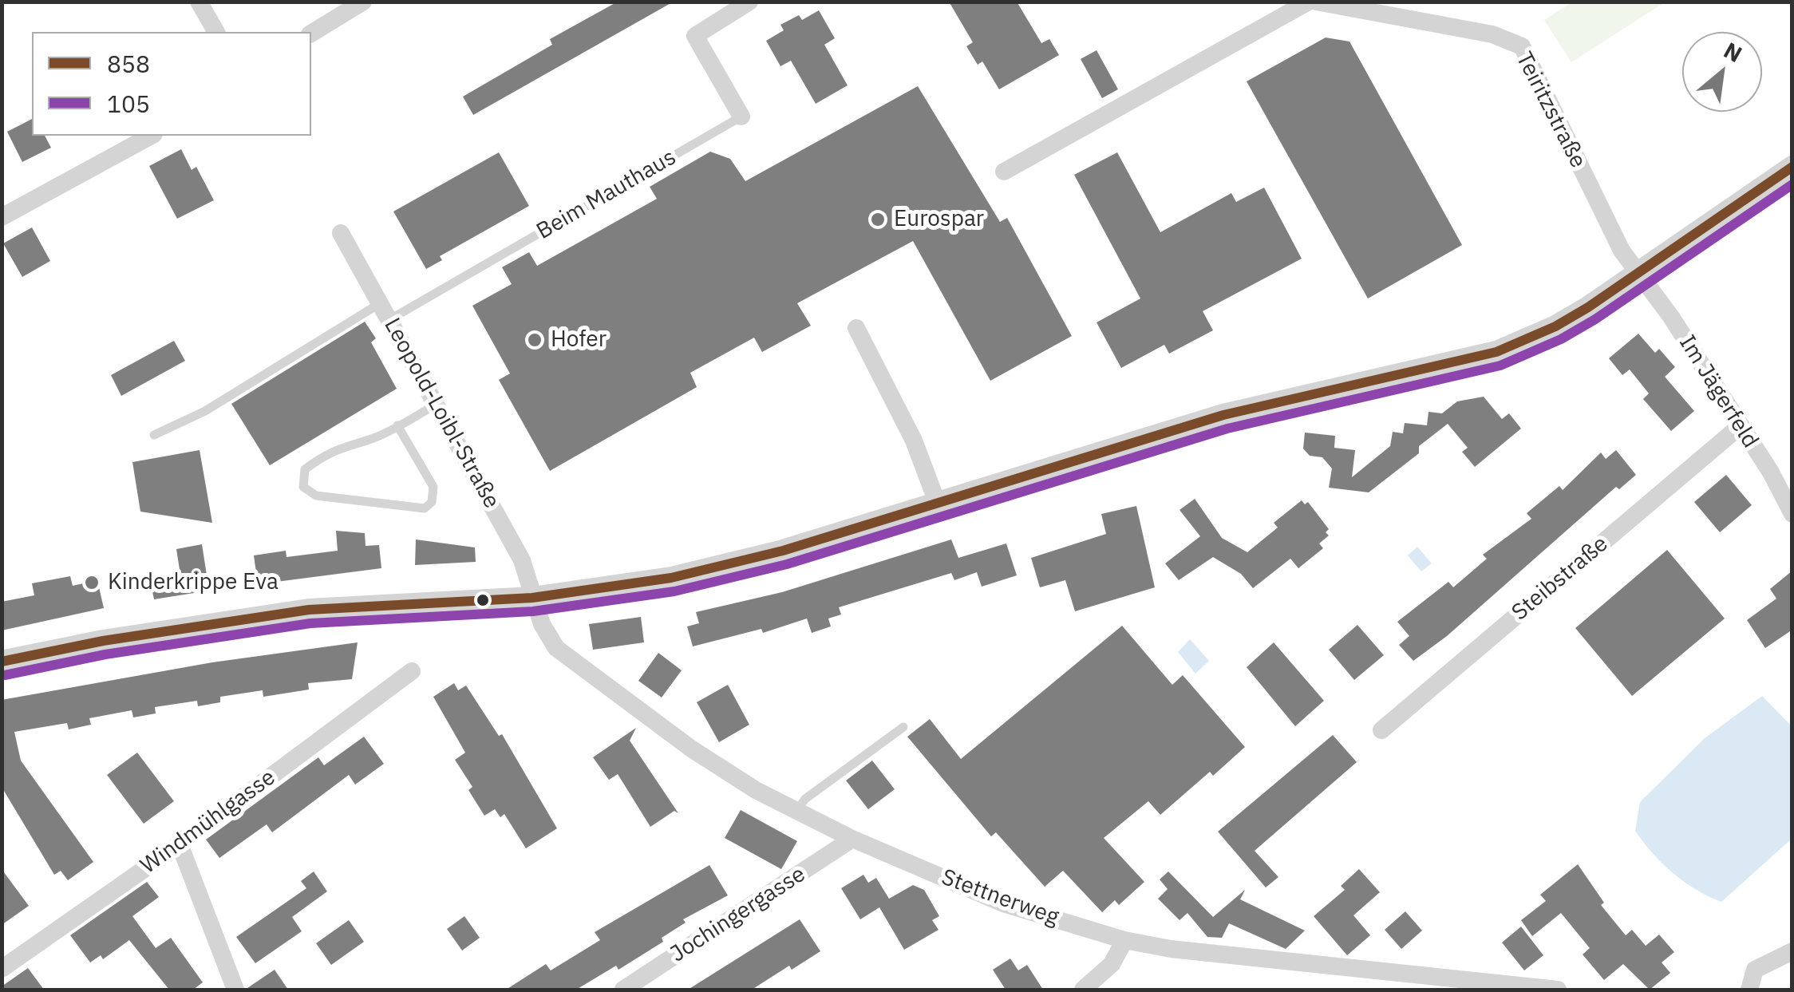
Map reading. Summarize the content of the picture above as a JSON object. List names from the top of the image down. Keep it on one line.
{"streets":{"street":["Teiritzstraße","Beim Mauthaus","Im Jägerfeld","Leopold-Loibl-Straße","Steibstraße","Windmühlgasse","Stettnerweg","Jochingergasse"]},"crossings":[["Teiritzstraße","Im Jägerfeld"],["Beim Mauthaus","Leopold-Loibl-Straße"],["Im Jägerfeld","Steibstraße"],["Leopold-Loibl-Straße","Stettnerweg"],["Stettnerweg","Jochingergasse"]],"places":["Eurospar","Hofer","Kinderkrippe Eva"],"lines":["transit line 858","transit line 105"],"legend":["858","105"],"north":"top right"}
